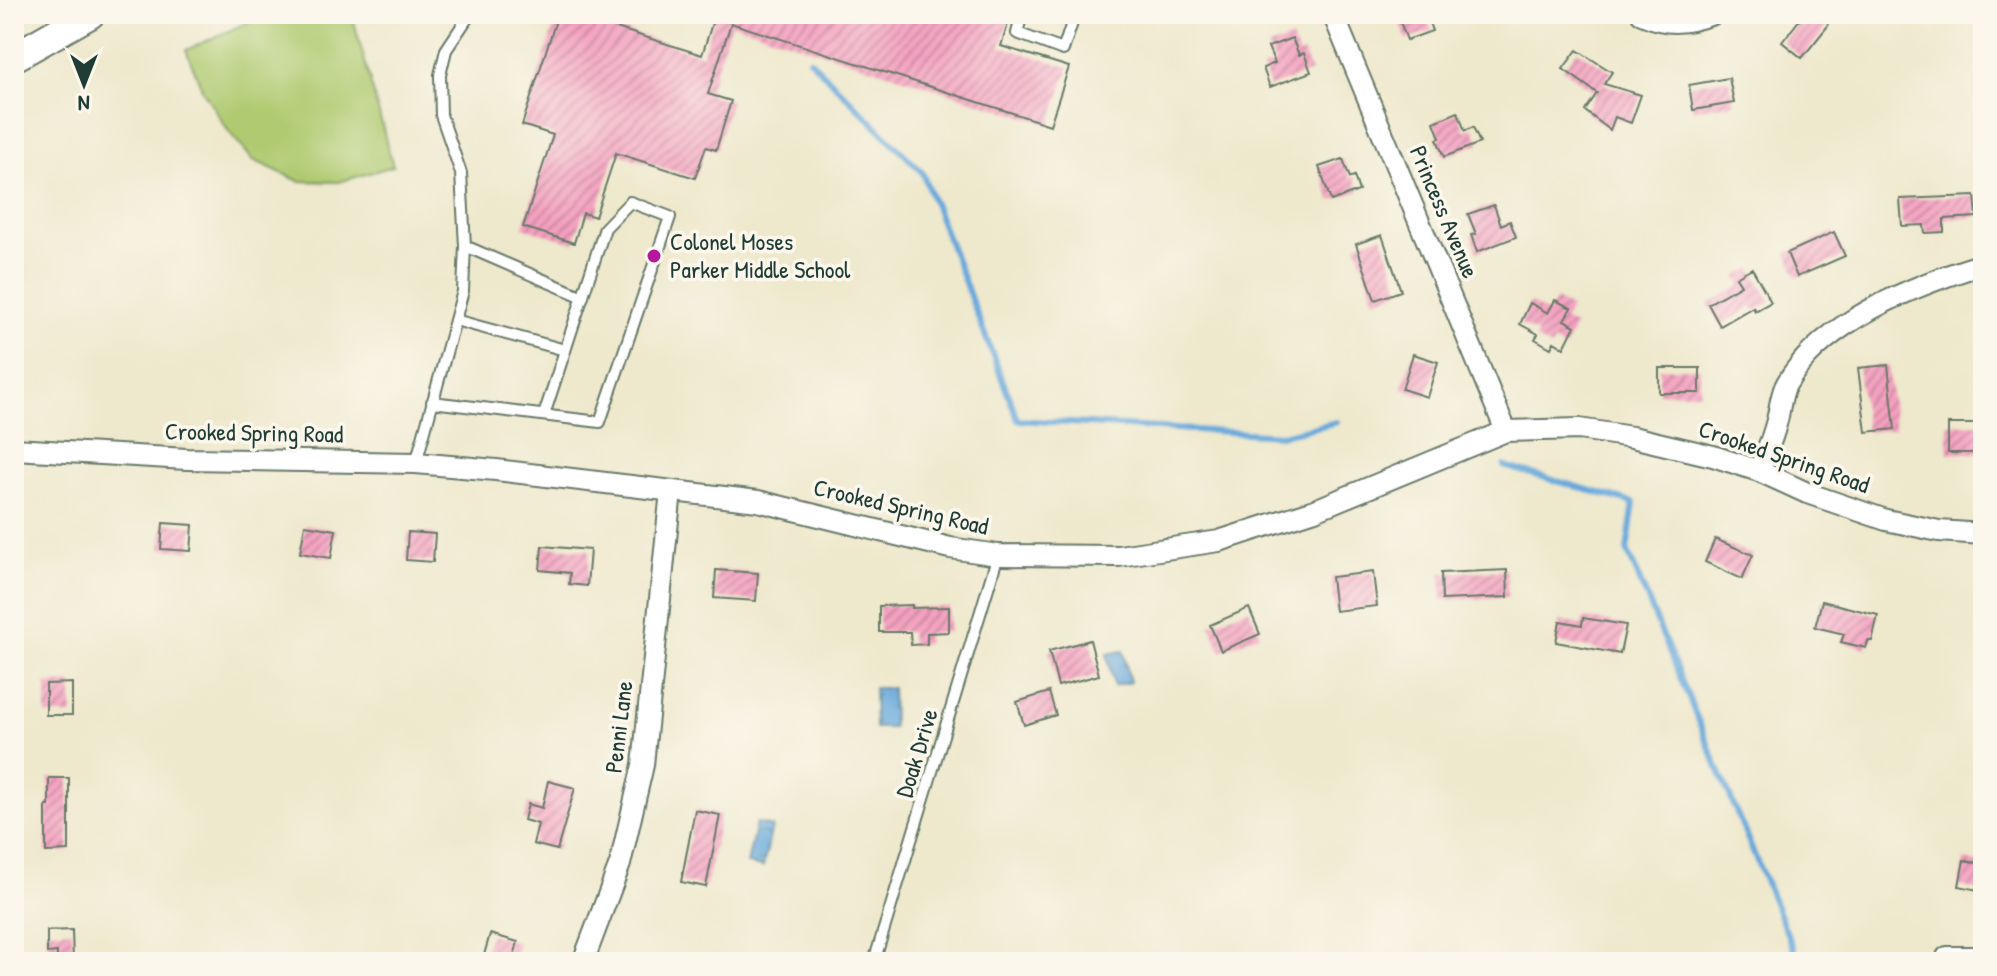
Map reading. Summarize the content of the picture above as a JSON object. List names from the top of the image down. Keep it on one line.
{"streets":{"street":["Princess Avenue","Crooked Spring Road","Penni Lane"],"lane":["Doak Drive"]},"crossings":[["Princess Avenue","Crooked Spring Road"],["Crooked Spring Road","Penni Lane"],["Crooked Spring Road","Doak Drive"]],"places":["Colonel Moses Parker Middle School"],"north":"bottom"}
